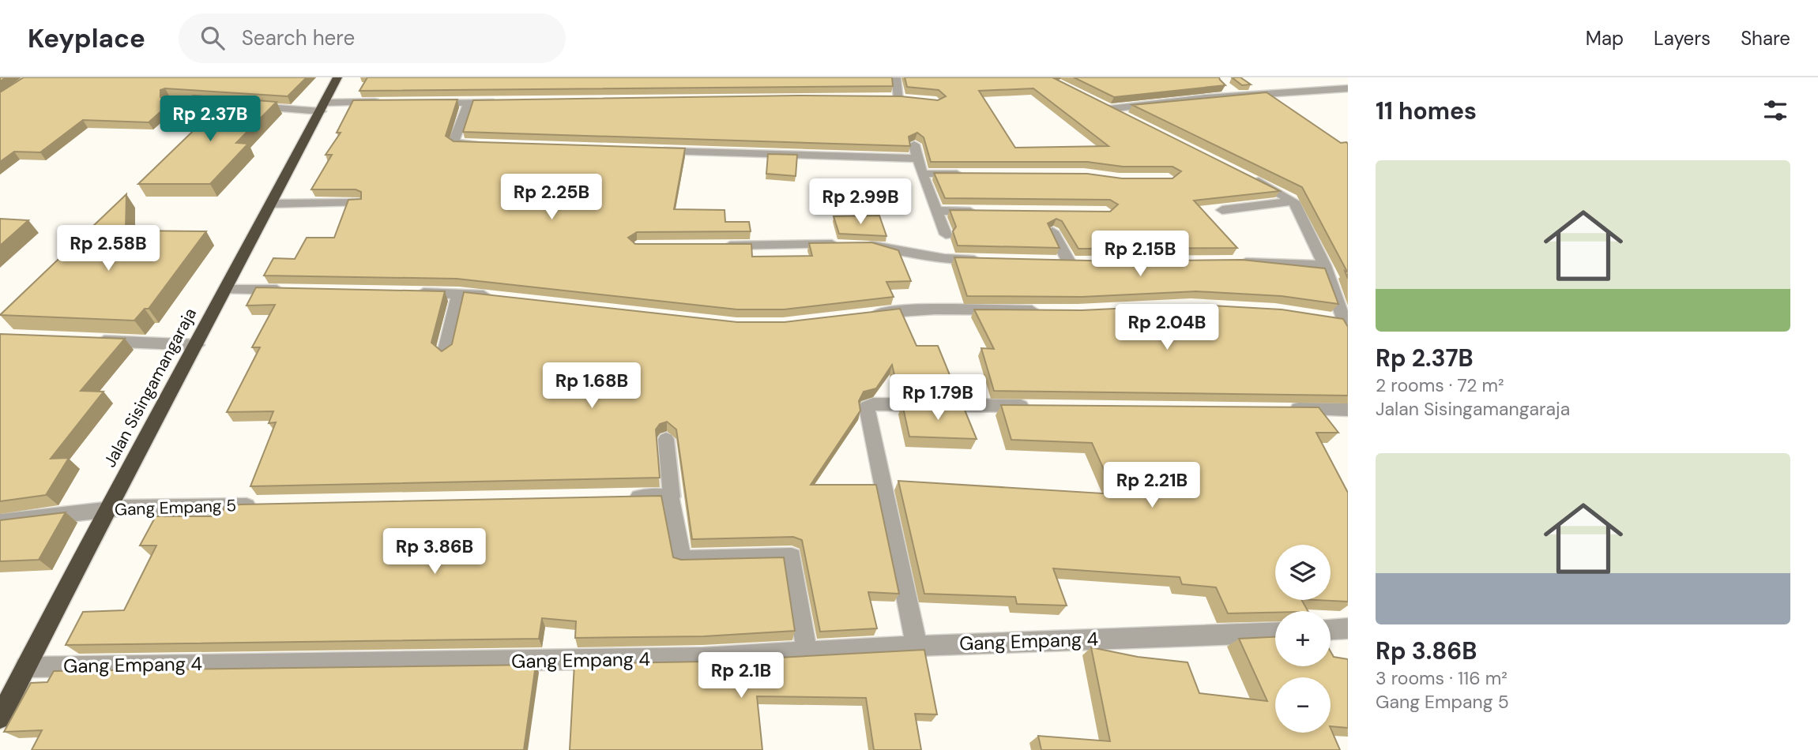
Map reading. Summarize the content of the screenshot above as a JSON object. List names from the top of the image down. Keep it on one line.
{"streets":{"highway":["Jalan Sisingamangaraja"],"street":["Gang Empang 5","Gang Empang 4"]},"crossings":[["Jalan Sisingamangaraja","Gang Empang 5"],["Jalan Sisingamangaraja","Gang Empang 4"]],"page":{"header":"Keyplace","search":"Search here","nav":["Map","Layers","Share"],"heading":"11 homes","price":["Rp 2.37B","Rp 2.25B","Rp 2.99B","Rp 2.58B","Rp 2.15B","Rp 2.04B","Rp 1.68B","Rp 1.79B","Rp 2.21B","Rp 3.86B","Rp 2.1B"],"list":[{"name":"Rp 2.37B","note":"2 rooms · 72 m² · Jalan Sisingamangaraja"},{"name":"Rp 3.86B","note":"3 rooms · 116 m² · Gang Empang 5"}],"map_buttons":["+","−"]}}
